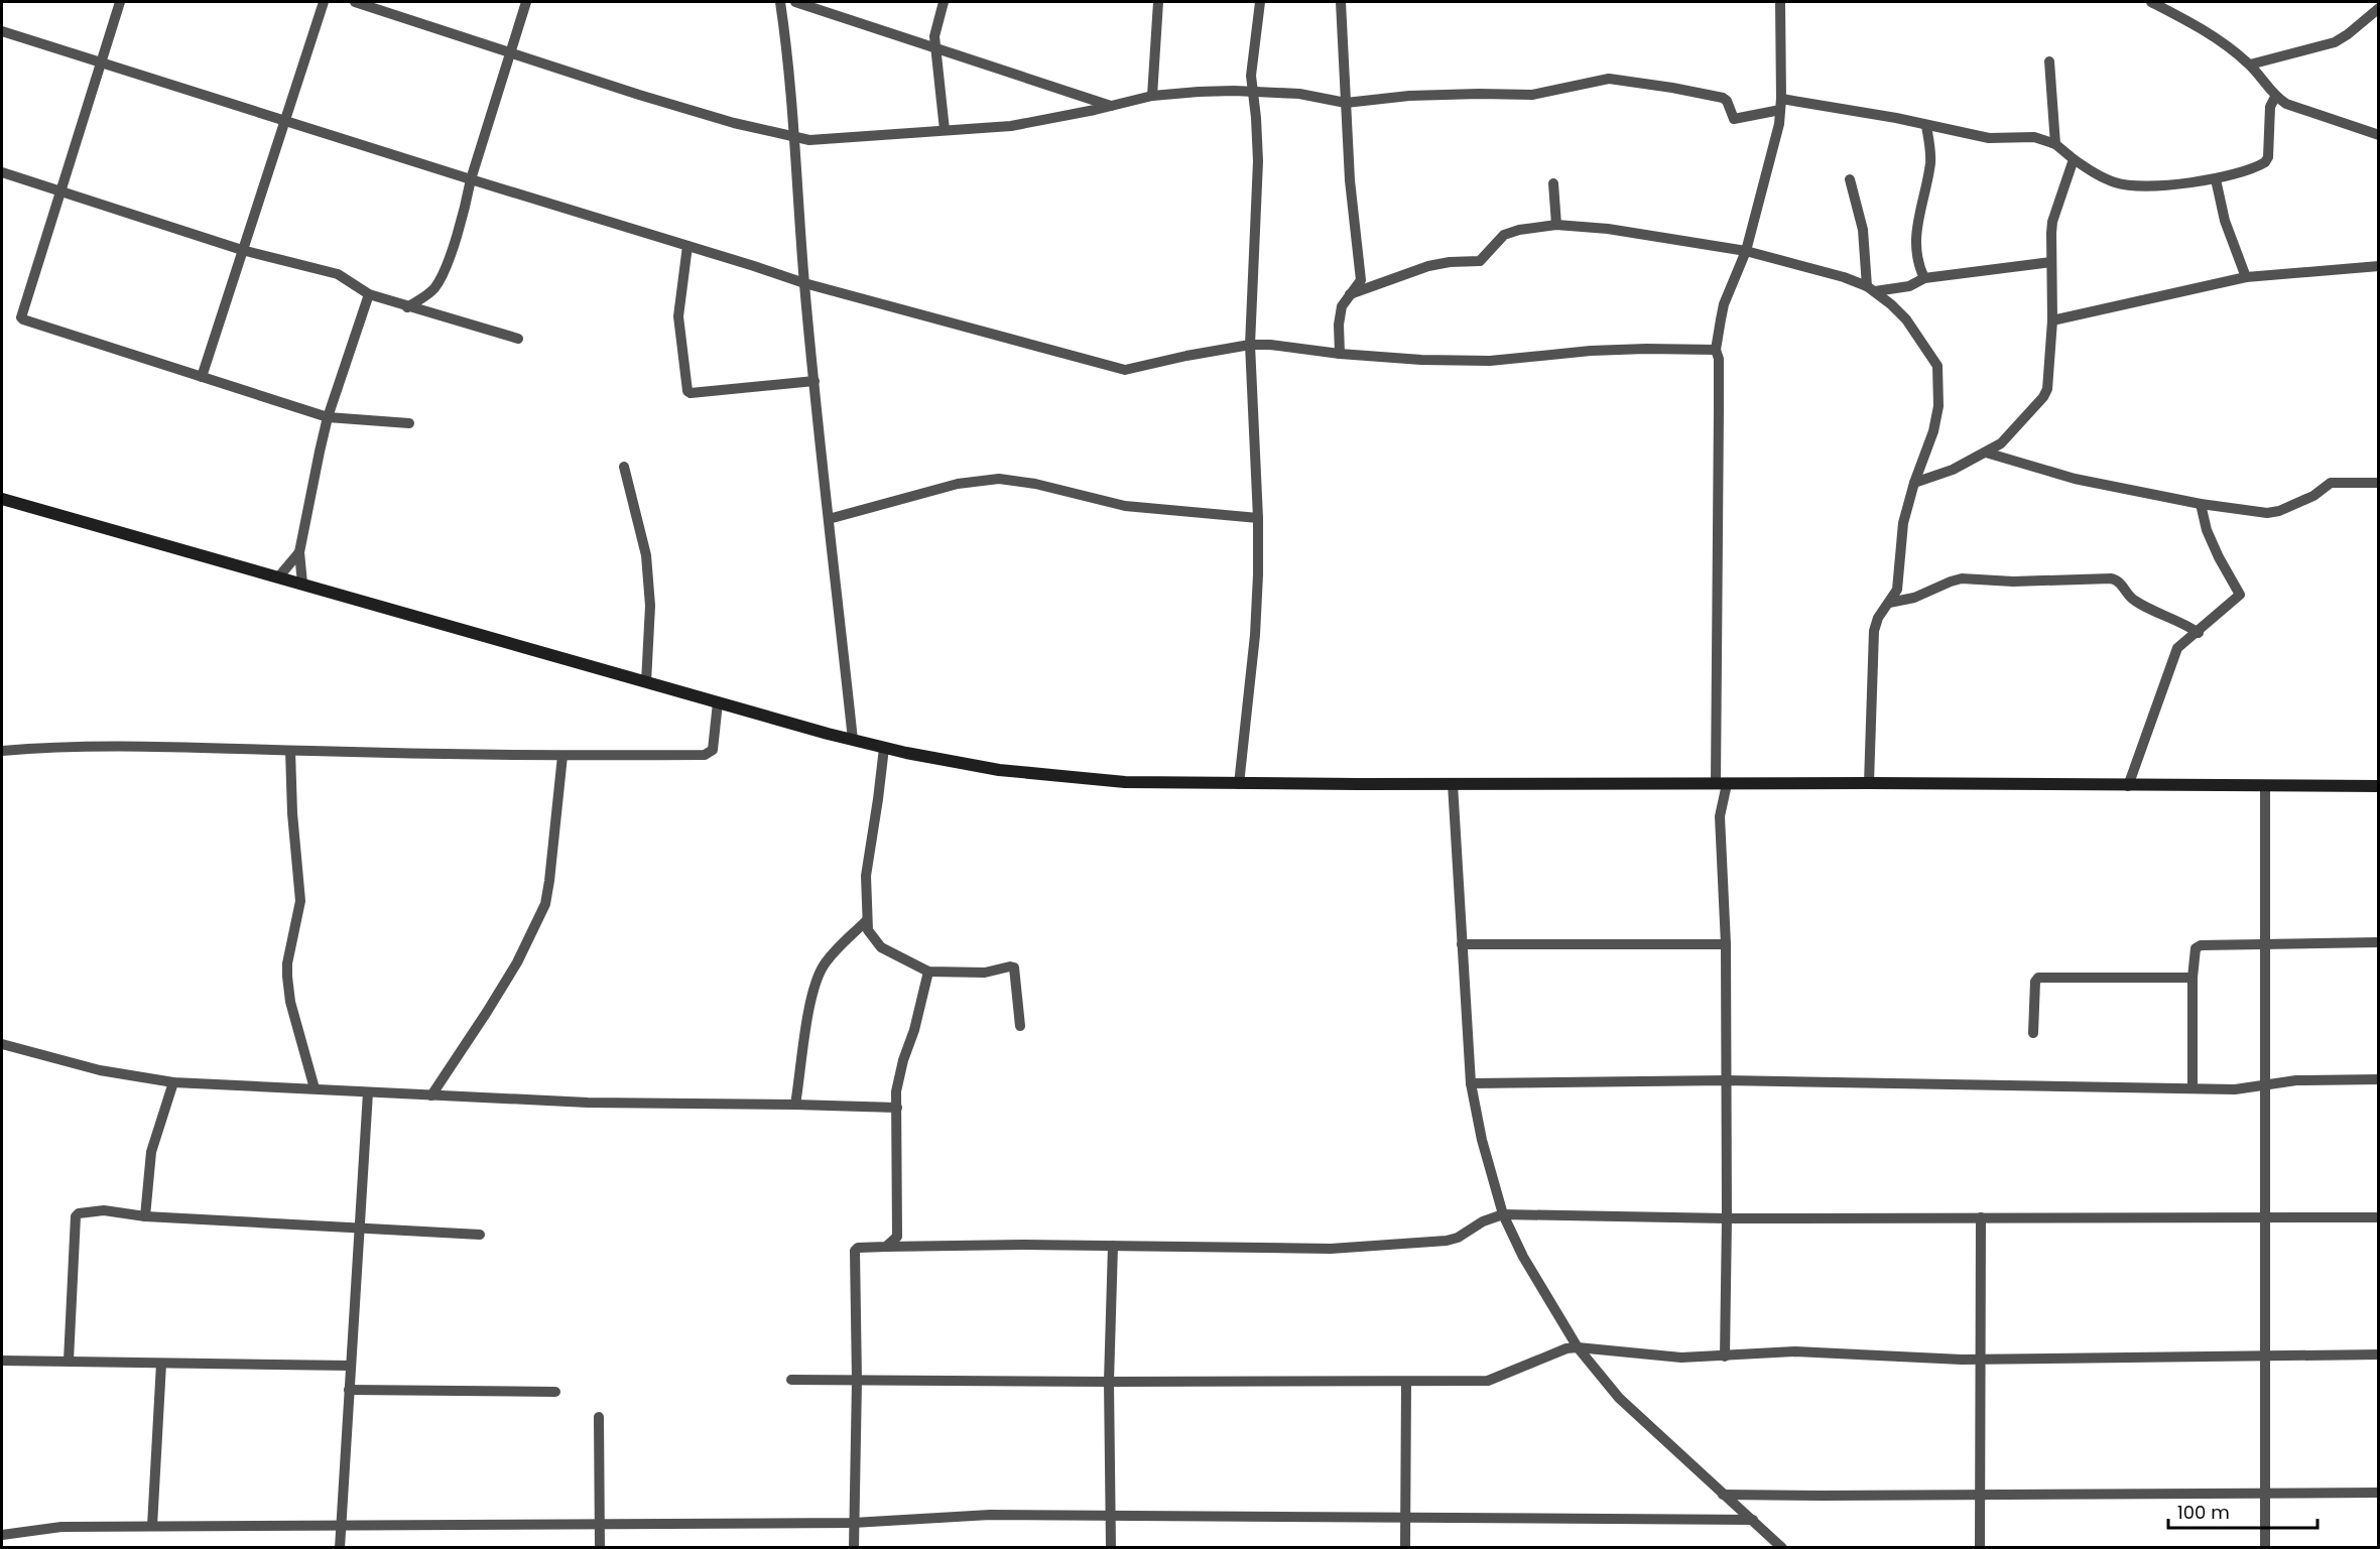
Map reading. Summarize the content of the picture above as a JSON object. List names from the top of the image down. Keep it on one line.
{"scale_bar":"100 m"}
